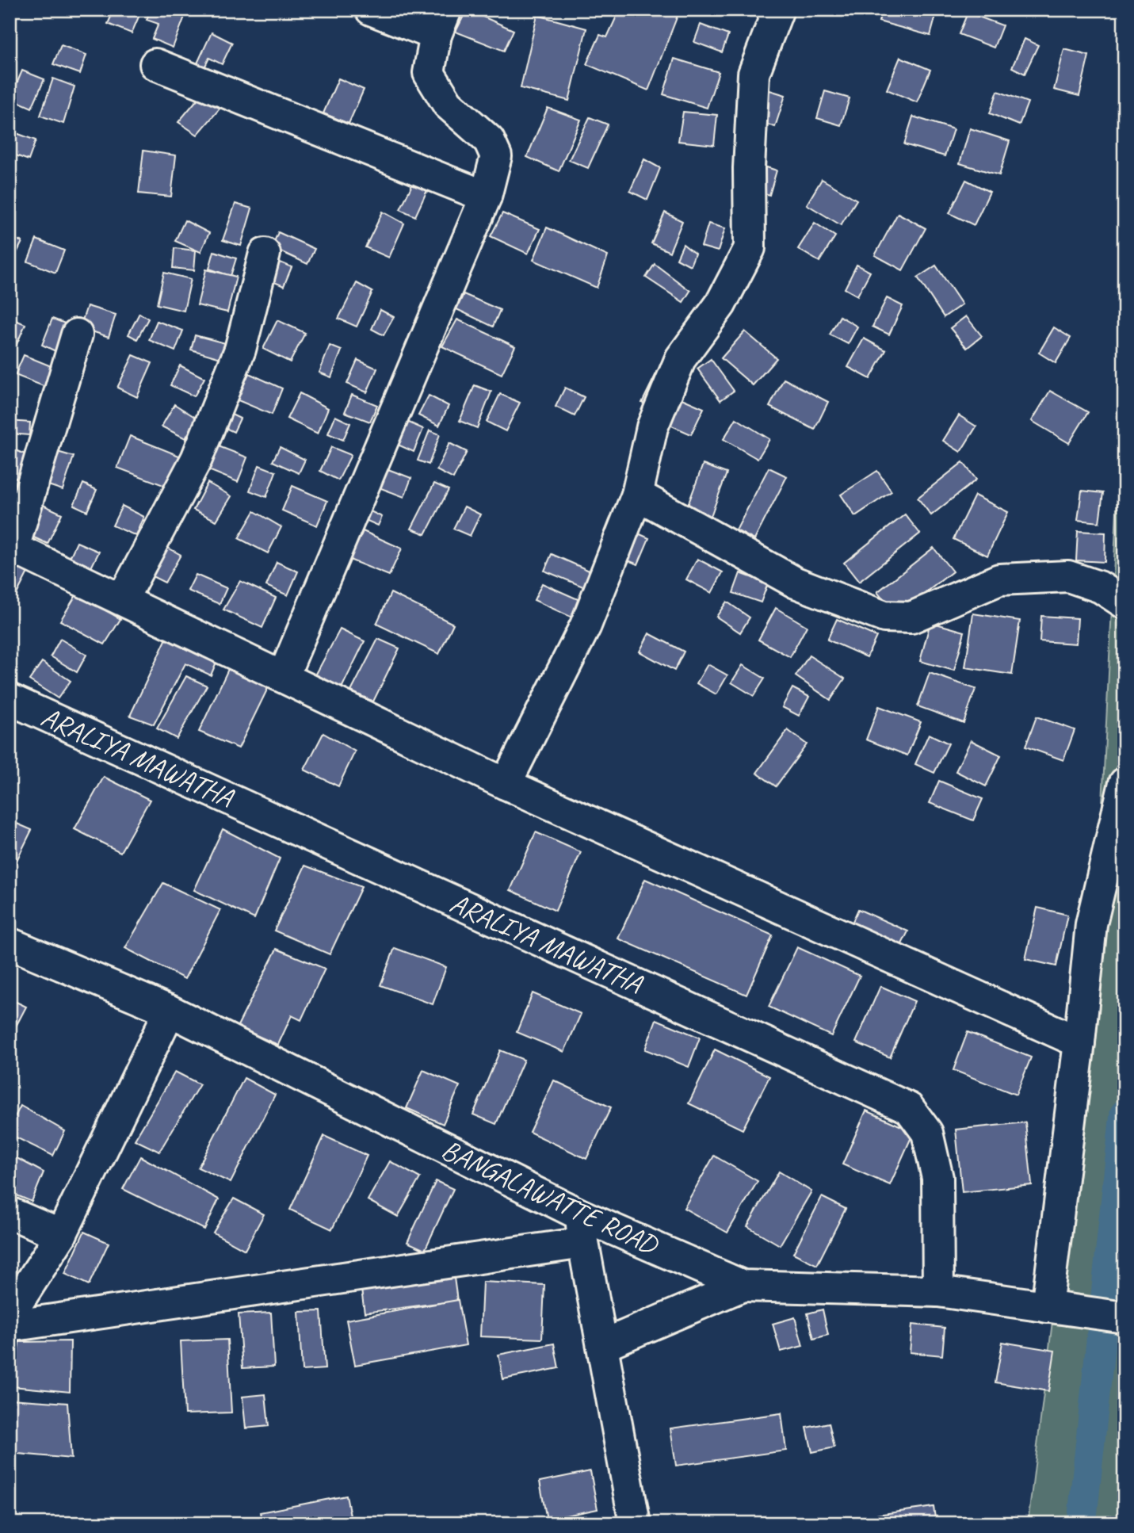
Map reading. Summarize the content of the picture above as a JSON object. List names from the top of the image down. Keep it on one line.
{"streets":{"street":["ARALIYA MAWATHA","BANGALAWATTE ROAD"]},"crossings":[["ARALIYA MAWATHA","BANGALAWATTE ROAD"]]}
